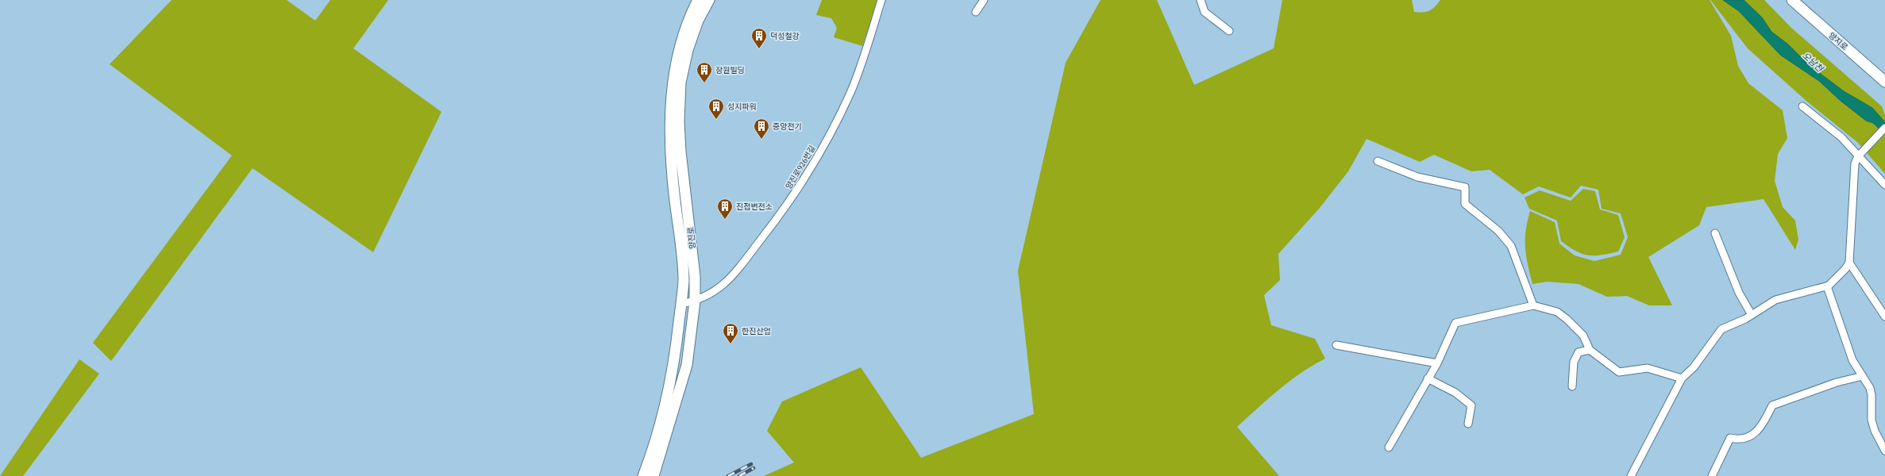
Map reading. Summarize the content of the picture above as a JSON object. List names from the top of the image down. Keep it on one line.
{"streets":{"main road":["양지로","양진로"],"street":["양진로926번길"]},"crossings":[["양진로926번길","양진로"]],"water":["오남천"],"places":{"building":["덕성철강","장원빌딩","성지파워","중앙전기","진접변전소","한진산업"]}}
